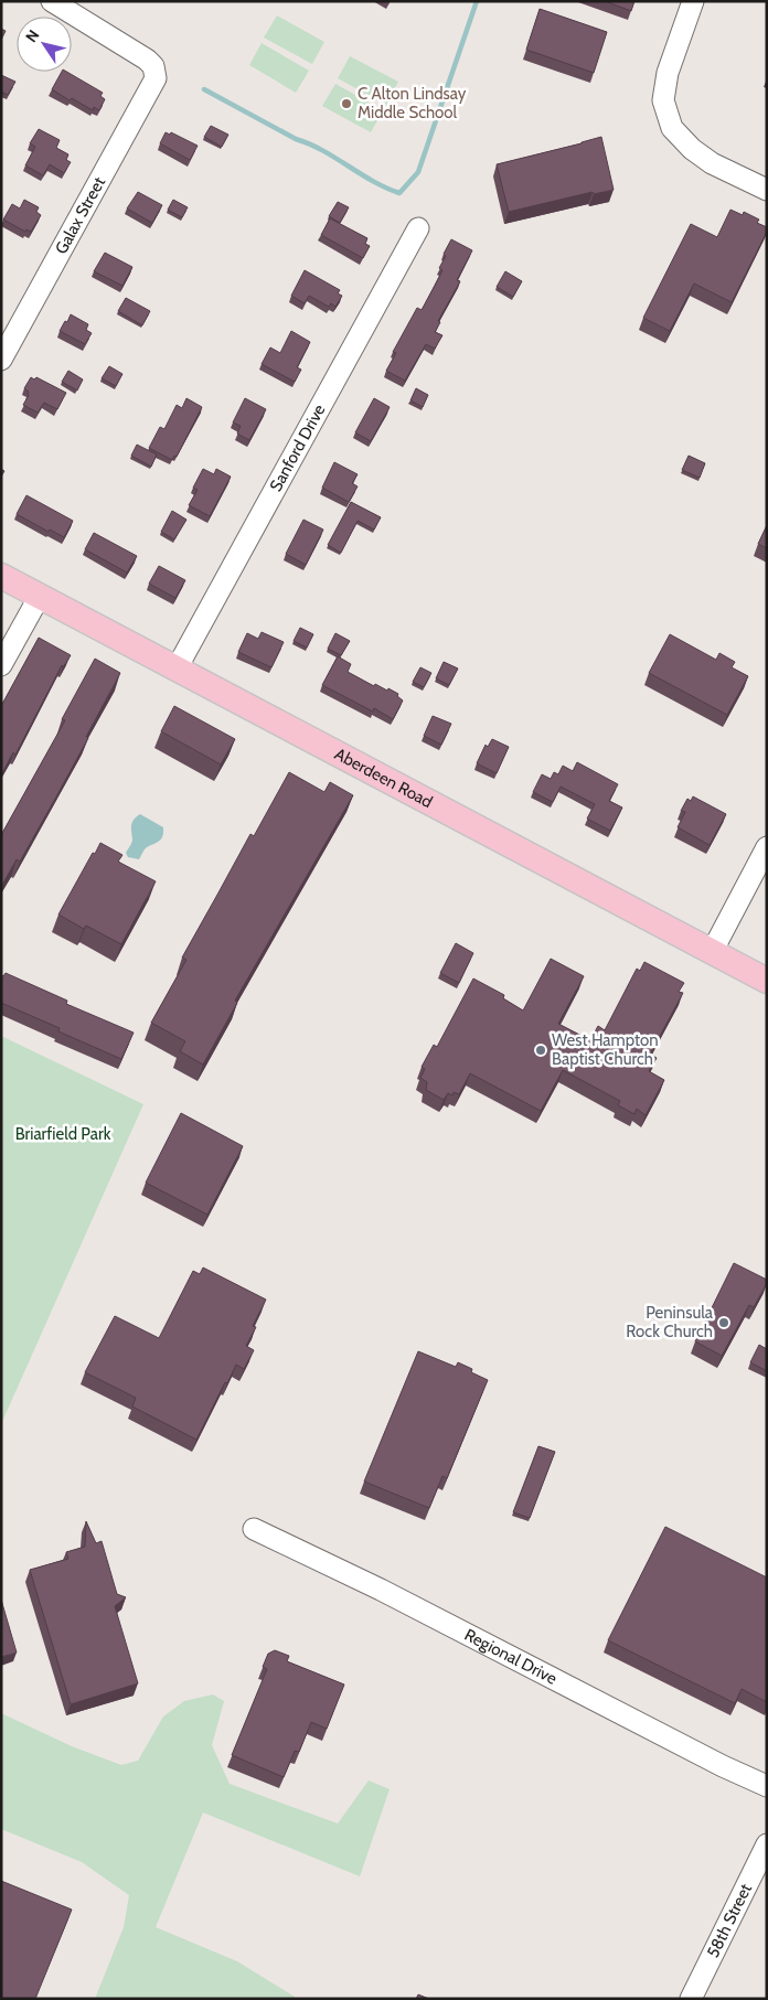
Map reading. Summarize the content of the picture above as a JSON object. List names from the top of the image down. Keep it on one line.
{"streets":{"main road":["Aberdeen Road"],"street":["Galax Street","Sanford Drive","Regional Drive","58th Street"]},"crossings":[["Sanford Drive","Aberdeen Road"]],"parks":["Briarfield Park"],"places":["C Alton Lindsay Middle School","West Hampton Baptist Church","Peninsula Rock Church"],"north":"top left"}
